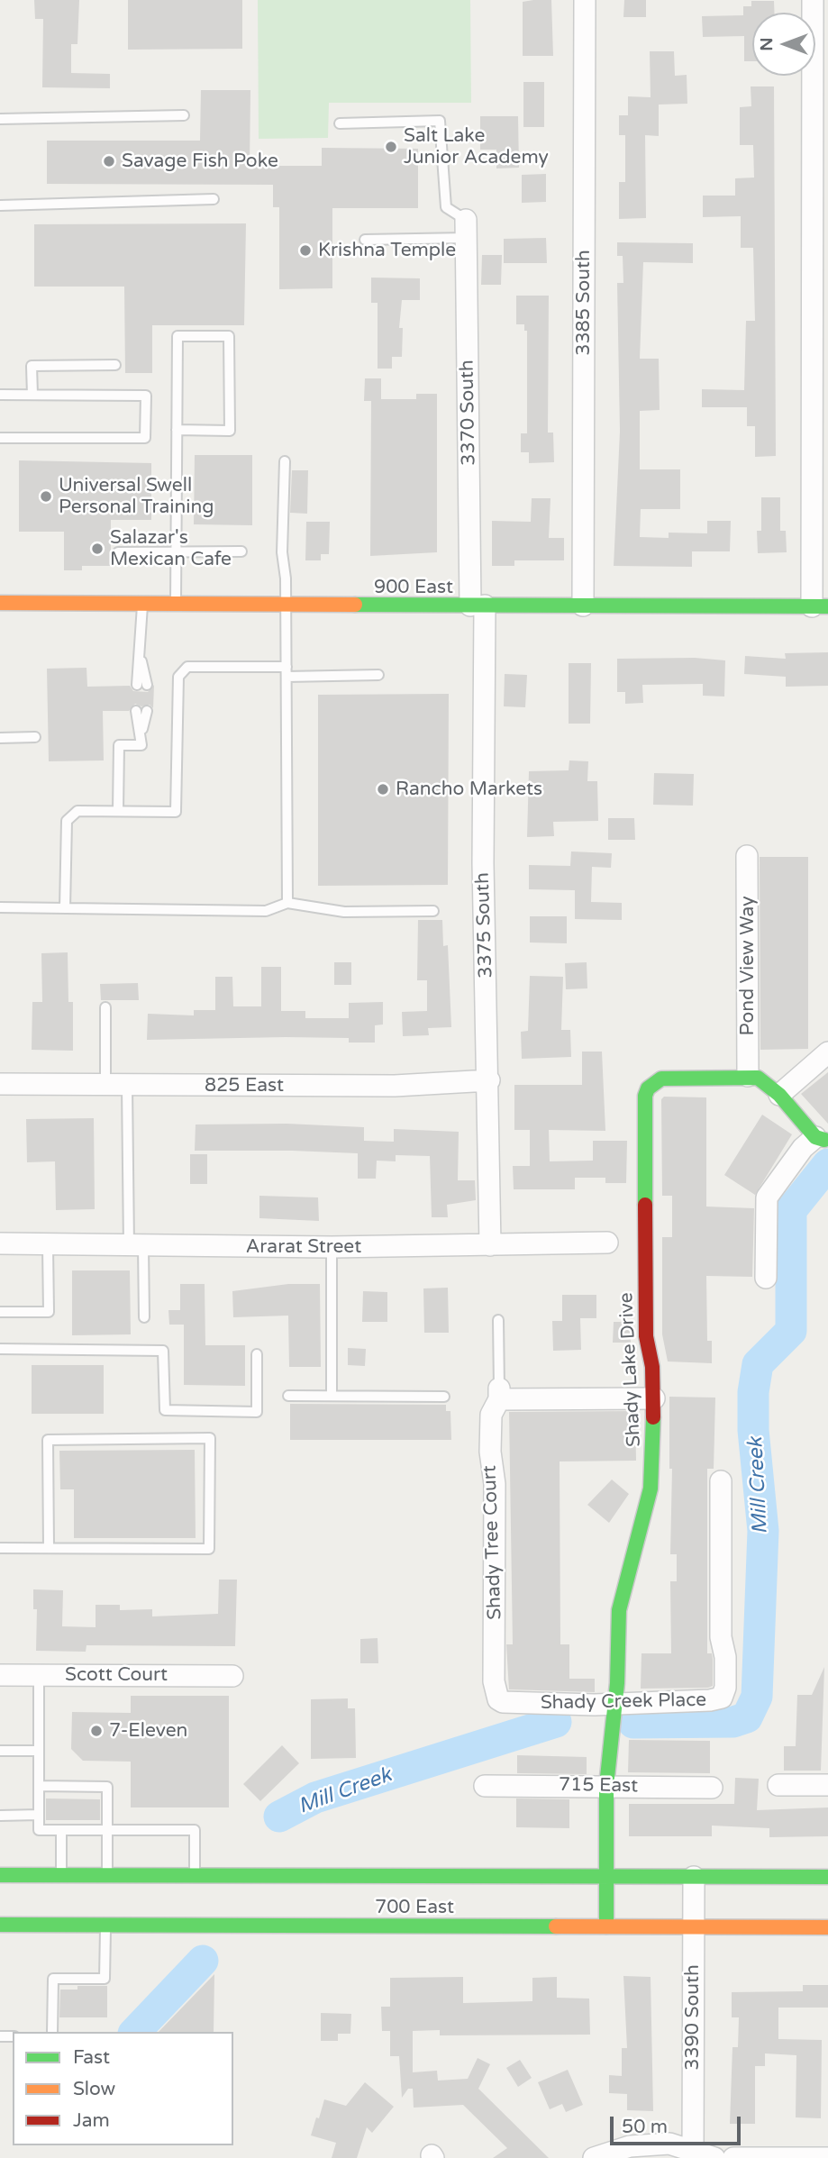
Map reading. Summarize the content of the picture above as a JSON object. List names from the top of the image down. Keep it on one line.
{"streets":{"main road":["900 East","Shady Lake Drive","700 East"],"street":["3385 South","3370 South","3375 South","Pond View Way","825 East","Ararat Street","Shady Tree Court","Scott Court","Shady Creek Place","715 East","3390 South"]},"crossings":[["3385 South","900 East"],["3370 South","900 East"],["3370 South","3375 South"],["900 East","3375 South"],["3375 South","825 East"],["3375 South","Ararat Street"],["Pond View Way","Shady Lake Drive"],["Shady Lake Drive","Shady Creek Place"],["Shady Lake Drive","715 East"],["Shady Lake Drive","700 East"],["Shady Tree Court","Shady Creek Place"],["700 East","3390 South"]],"water":["Mill Creek"],"places":["Salt Lake Junior Academy","Savage Fish Poke","Krishna Temple","Universal Swell Personal Training","Salazar's Mexican Cafe","Rancho Markets","7-Eleven"],"legend":["Fast","Slow","Jam"],"scale_bar":"50 m","north":"left"}
